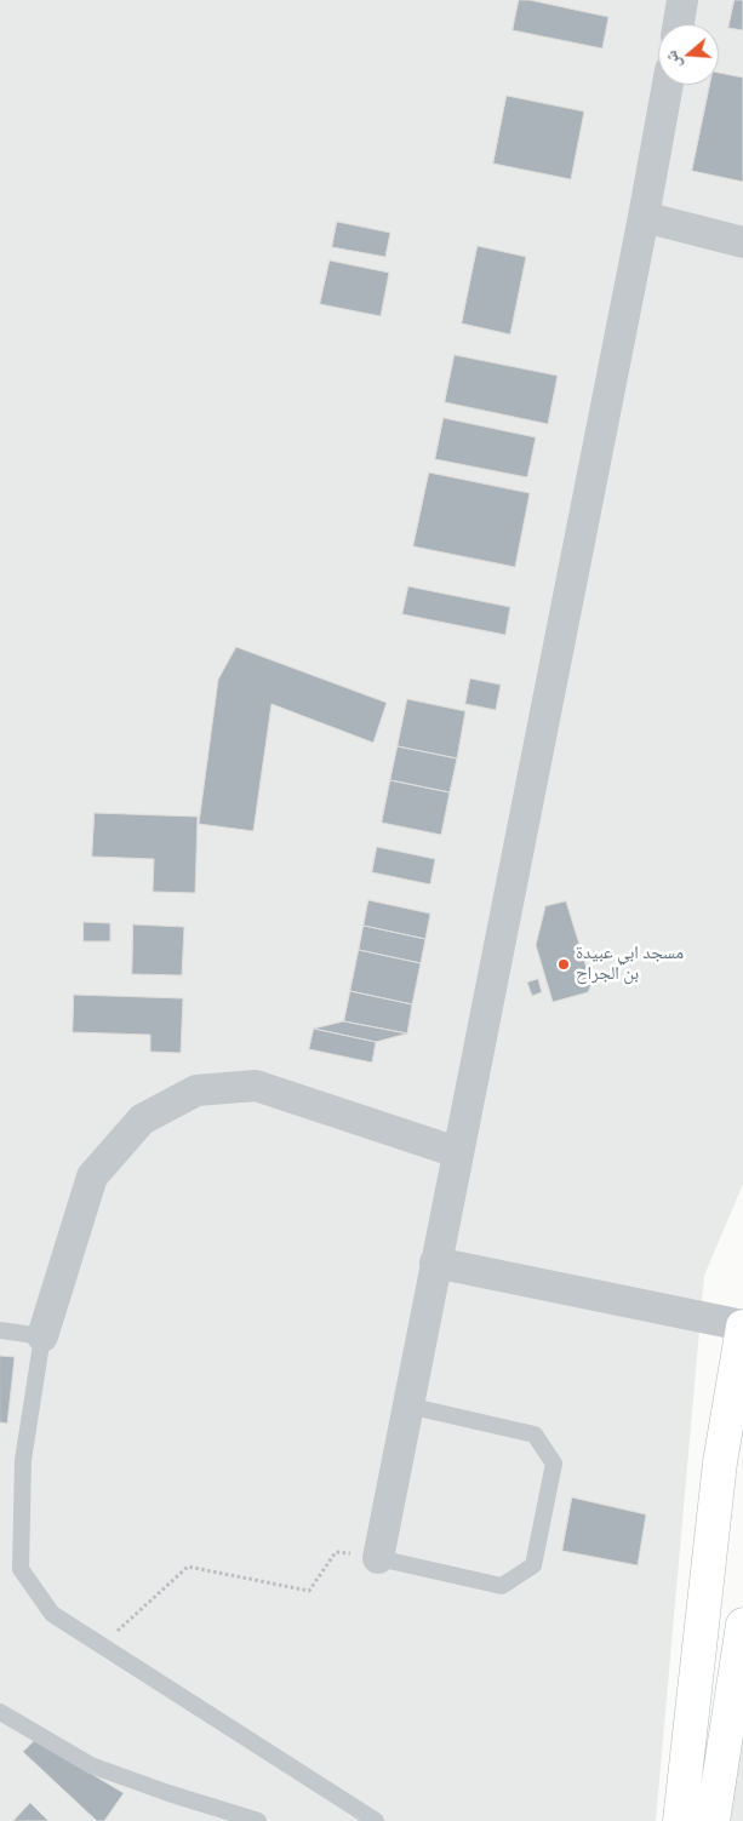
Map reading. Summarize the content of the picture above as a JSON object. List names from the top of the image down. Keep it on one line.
{"places":["مسجد ابي عبيدة بن الجراح"],"north":"left"}
